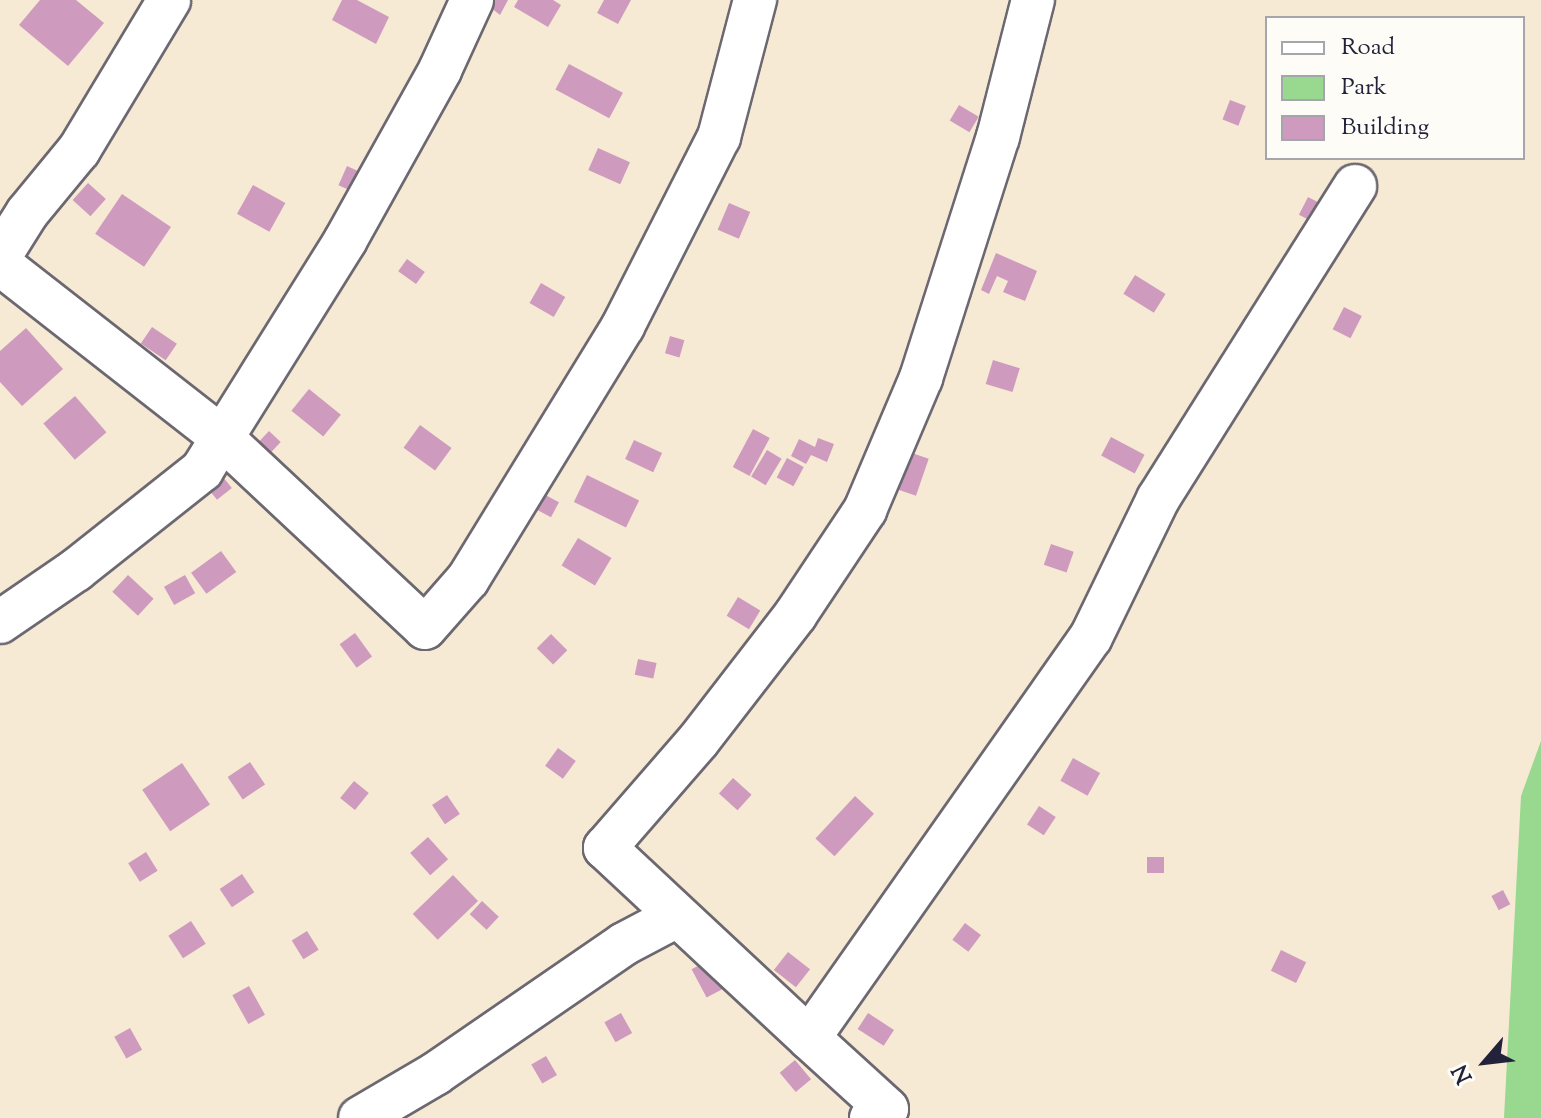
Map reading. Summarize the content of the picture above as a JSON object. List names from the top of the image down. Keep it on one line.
{"legend":["Road","Park","Building"],"north":"bottom left"}
